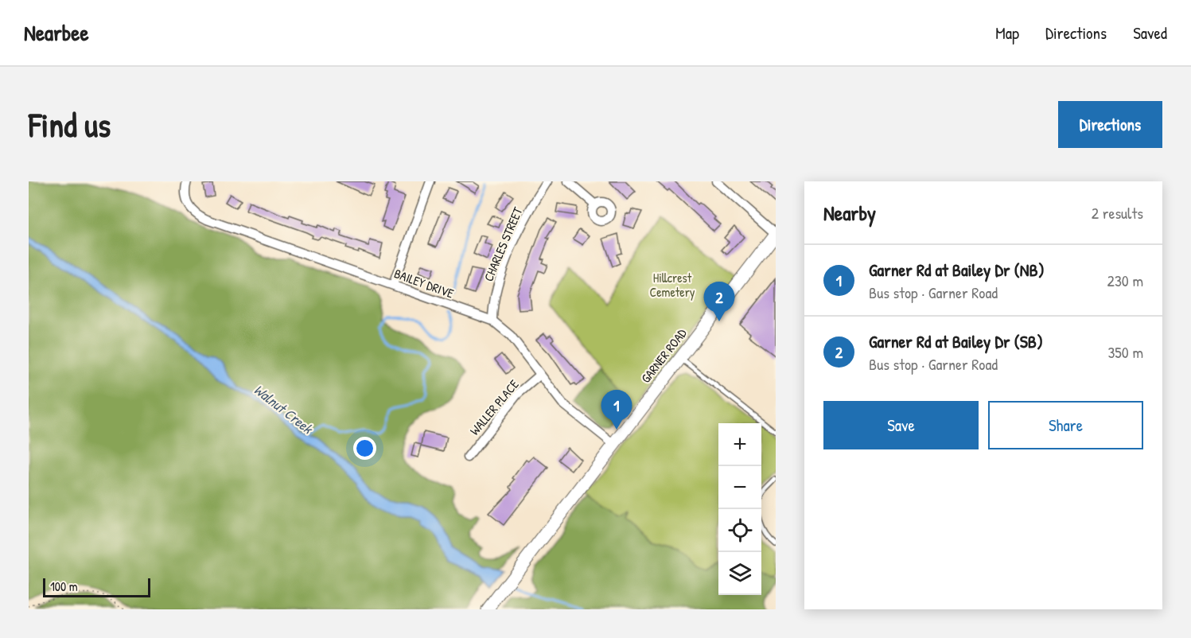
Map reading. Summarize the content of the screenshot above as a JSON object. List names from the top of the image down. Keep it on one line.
{"streets":{"main road":["GARNER ROAD"],"street":["CHARLES STREET","BAILEY DRIVE","WALLER PLACE"]},"crossings":[["CHARLES STREET","BAILEY DRIVE"],["BAILEY DRIVE","GARNER ROAD"],["BAILEY DRIVE","WALLER PLACE"]],"water":["Walnut Creek"],"parks":["Hillcrest Cemetery"],"scale_bar":"100 m","page":{"header":"Nearbee","nav":["Map","Directions","Saved"],"buttons":["Directions",["Save","Share"]],"title":"Find us","heading":["Nearby","2 results"],"list":[{"mark":"1","name":"Garner Rd at Bailey Dr (NB)","note":"Bus stop · Garner Road","value":"230 m"},{"mark":"2","name":"Garner Rd at Bailey Dr (SB)","note":"Bus stop · Garner Road","value":"350 m"}],"pins":["2","1"],"map_buttons":["+","−"],"scale":"100 m"}}
